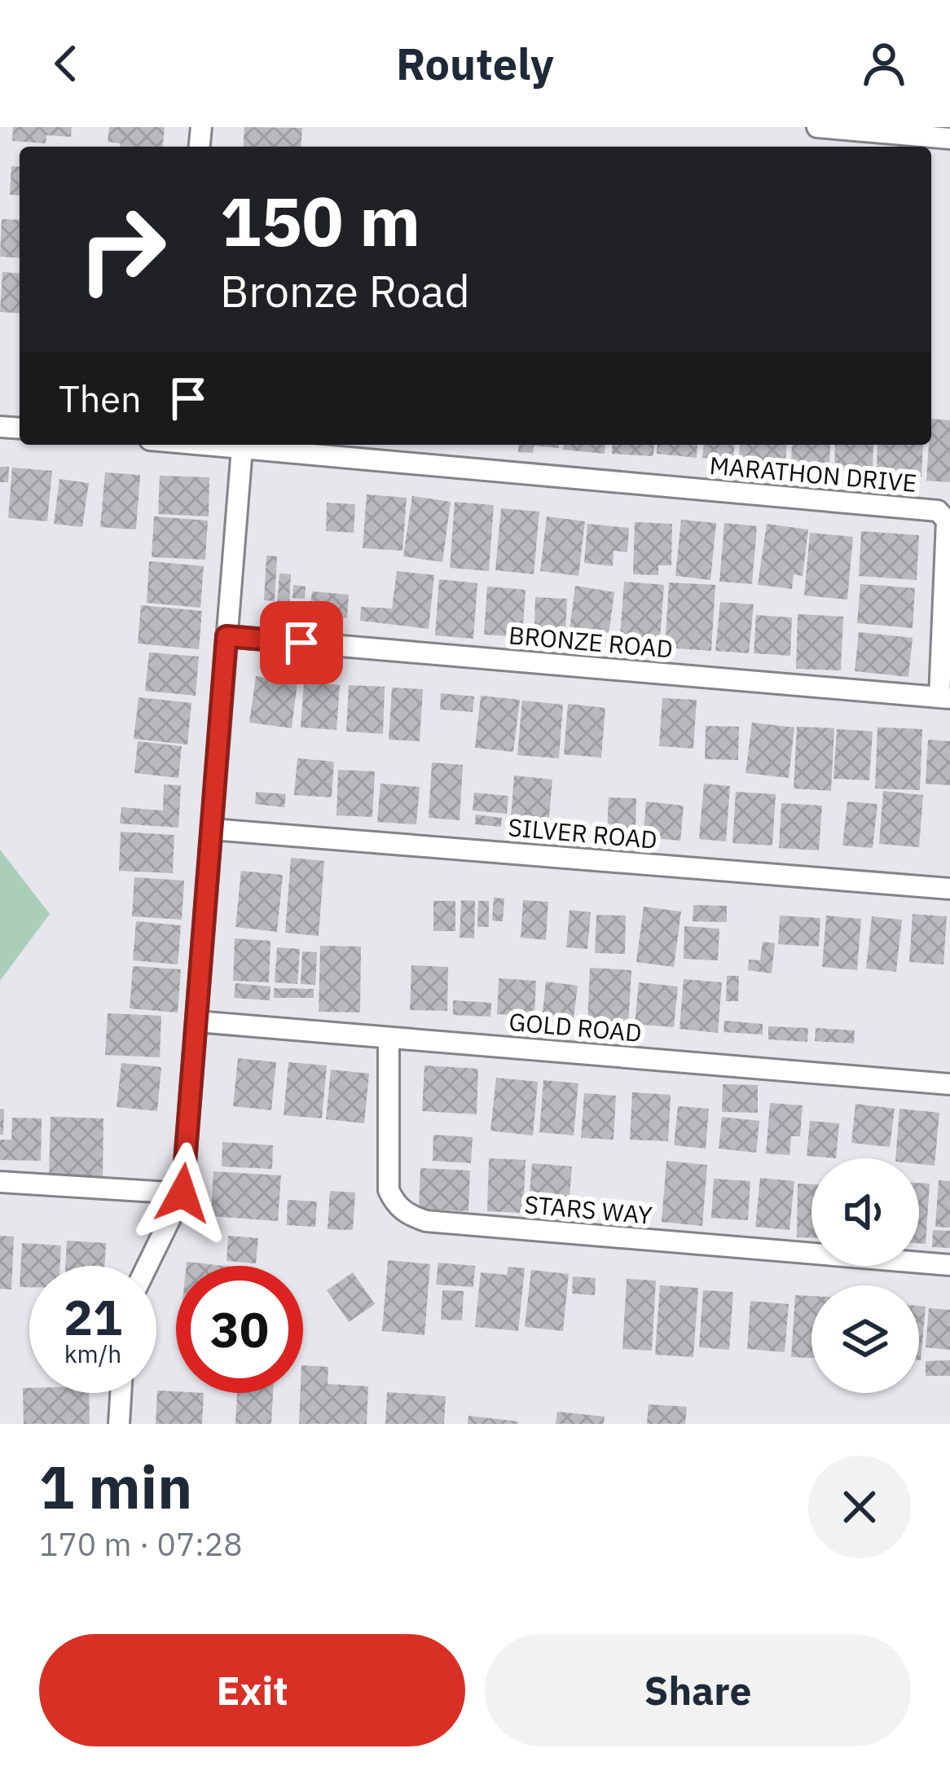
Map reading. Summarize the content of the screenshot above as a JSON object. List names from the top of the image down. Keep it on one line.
{"streets":{"street":["MARATHON DRIVE","BRONZE ROAD","SILVER ROAD","GOLD ROAD","STARS WAY"]},"crossings":[["MARATHON DRIVE","BRONZE ROAD"],["GOLD ROAD","STARS WAY"]],"page":{"header":"Routely","turn":["150 m","Bronze Road"],"then":"Then","speed":"21 km/h","limit":"30","heading":["1 min","170 m · 07:28"],"buttons":["Exit","Share"]}}
